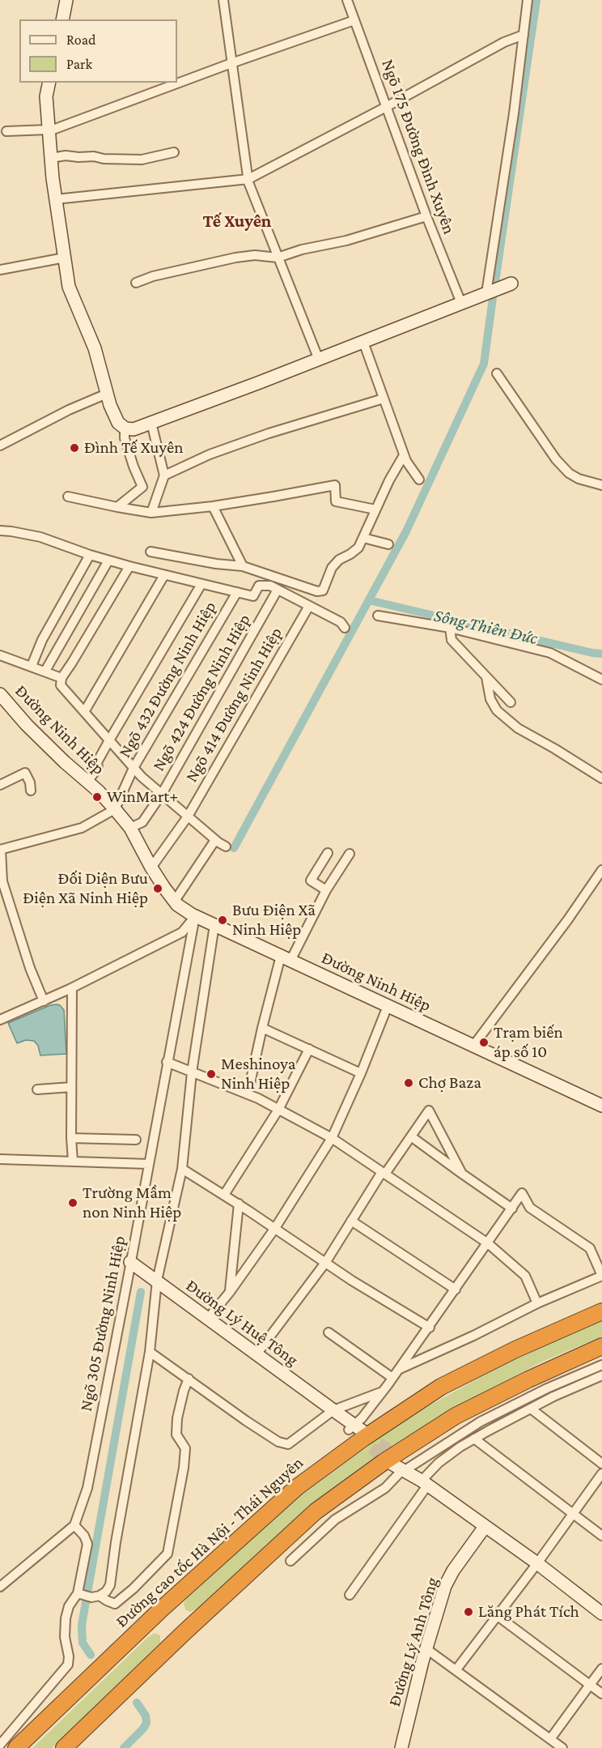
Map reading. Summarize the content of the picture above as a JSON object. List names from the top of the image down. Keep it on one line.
{"streets":{"highway":["Đường cao tốc Hà Nội - Thái Nguyên"],"main road":["Đường Ninh Hiệp","Đường Lý Huệ Tông","Đường Lý Anh Tông"],"street":["Ngõ 175 Đường Đình Xuyên","Ngõ 432 Đường Ninh Hiệp","Ngõ 424 Đường Ninh Hiệp","Ngõ 414 Đường Ninh Hiệp","Ngõ 305 Đường Ninh Hiệp"]},"crossings":[["Ngõ 432 Đường Ninh Hiệp","Đường Ninh Hiệp"],["Ngõ 424 Đường Ninh Hiệp","Đường Ninh Hiệp"],["Ngõ 414 Đường Ninh Hiệp","Đường Ninh Hiệp"],["Đường Ninh Hiệp","Ngõ 305 Đường Ninh Hiệp"],["Đường Lý Huệ Tông","Ngõ 305 Đường Ninh Hiệp"]],"districts":["Tế Xuyên"],"water":["Sông Thiên Đức"],"places":["Đình Tế Xuyên","WinMart+","Đối Diện Bưu Điện Xã Ninh Hiệp","Bưu Điện Xã Ninh Hiệp","Trạm biến áp số 10","Meshinoya Ninh Hiệp","Chợ Baza","Trường Mầm non Ninh Hiệp","Lăng Phát Tích"],"legend":["Road","Park"]}
